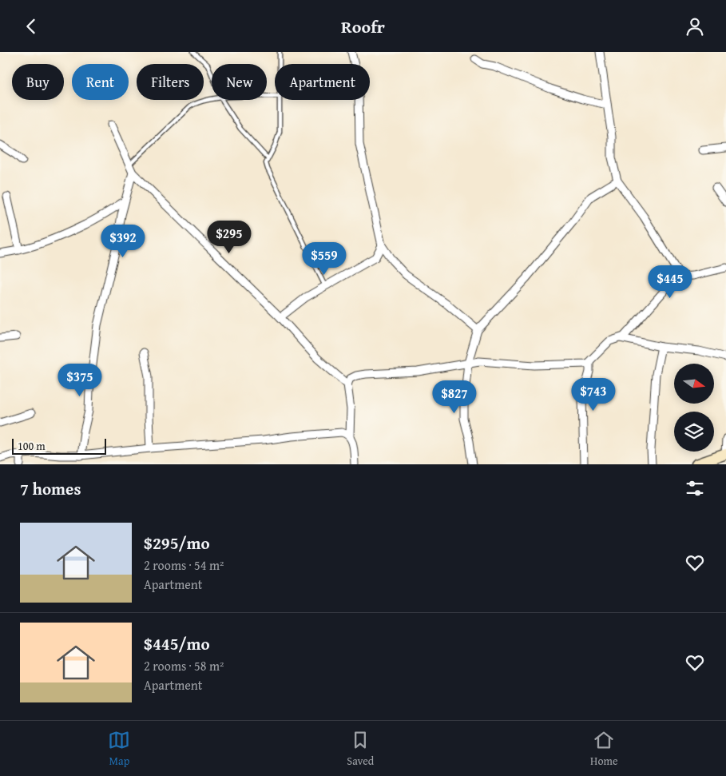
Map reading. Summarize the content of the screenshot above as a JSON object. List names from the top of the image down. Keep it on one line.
{"scale_bar":"100 m","north":"right","page":{"header":"Roofr","chip":["Buy","Rent","Filters","New","Apartment"],"price":["$295","$392","$559","$445","$375","$743","$827"],"scale":"100 m","heading":"7 homes","list":[{"name":"$295/mo","note":"2 rooms · 54 m² · Apartment"},{"name":"$445/mo","note":"2 rooms · 58 m² · Apartment"}],"tabs":["Map","Saved","Home"]}}
